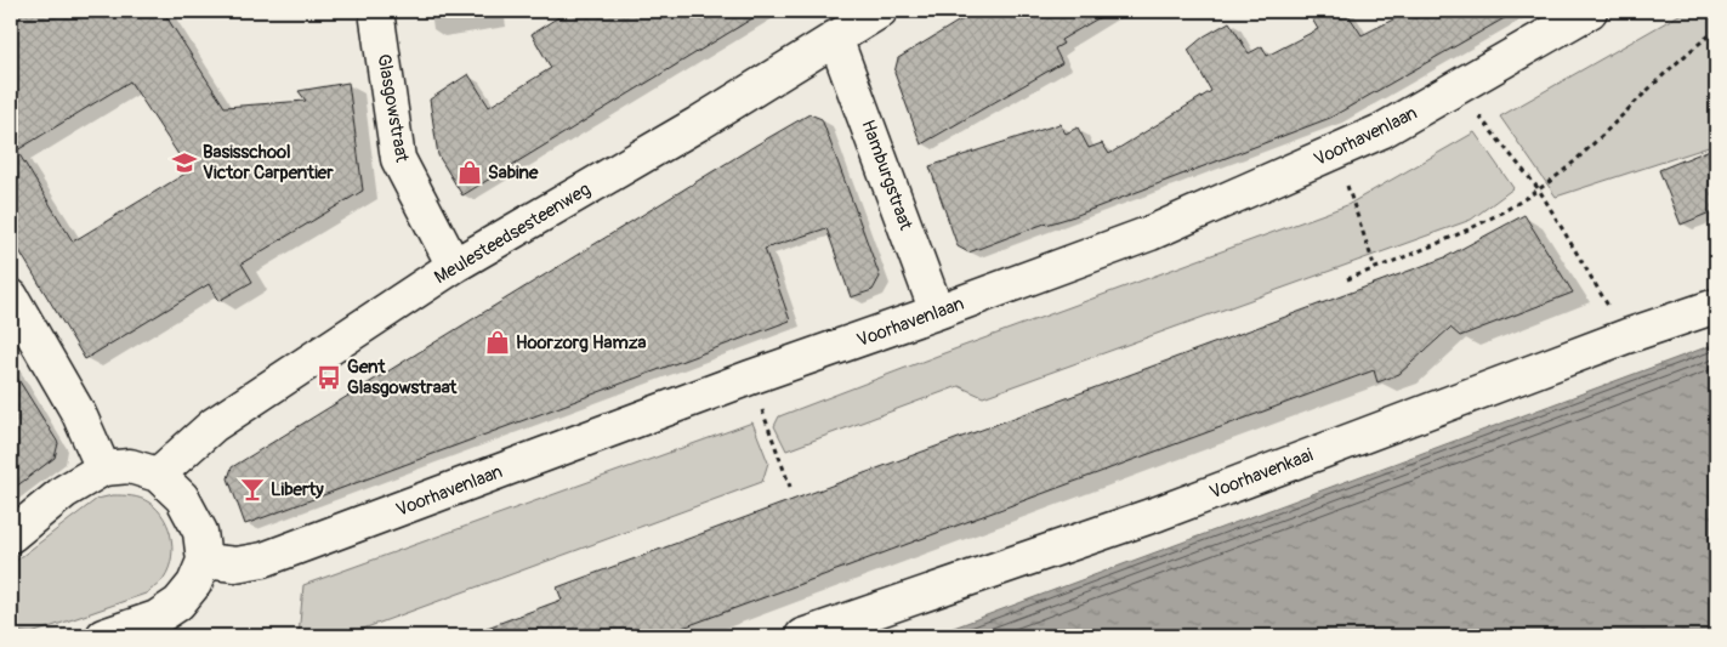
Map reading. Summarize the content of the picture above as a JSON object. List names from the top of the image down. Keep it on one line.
{"streets":{"street":["Glasgowstraat","Voorhavenlaan","Hamburgstraat","Meulesteedsesteenweg","Voorhavenkaai"]},"crossings":[["Glasgowstraat","Meulesteedsesteenweg"],["Voorhavenlaan","Hamburgstraat"],["Hamburgstraat","Meulesteedsesteenweg"]],"places":{"school or university":["Basisschool Victor Carpentier"],"shop":["Sabine","Hoorzorg Hamza"],"bus stop":["Gent Glasgowstraat"],"bar":["Liberty"]}}
